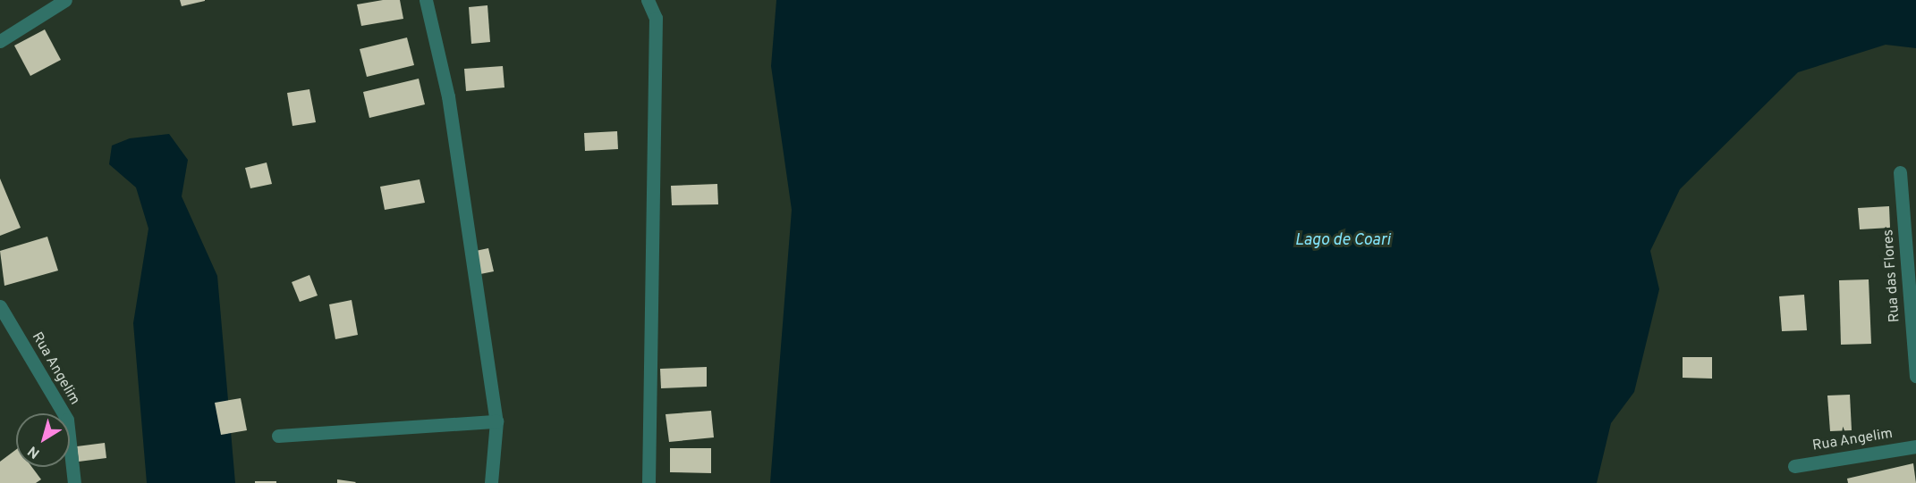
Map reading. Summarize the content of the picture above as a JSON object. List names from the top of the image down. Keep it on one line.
{"streets":{"street":["Rua das Flores","Rua Angelim"]},"water":["Lago de Coari"],"north":"bottom left"}
